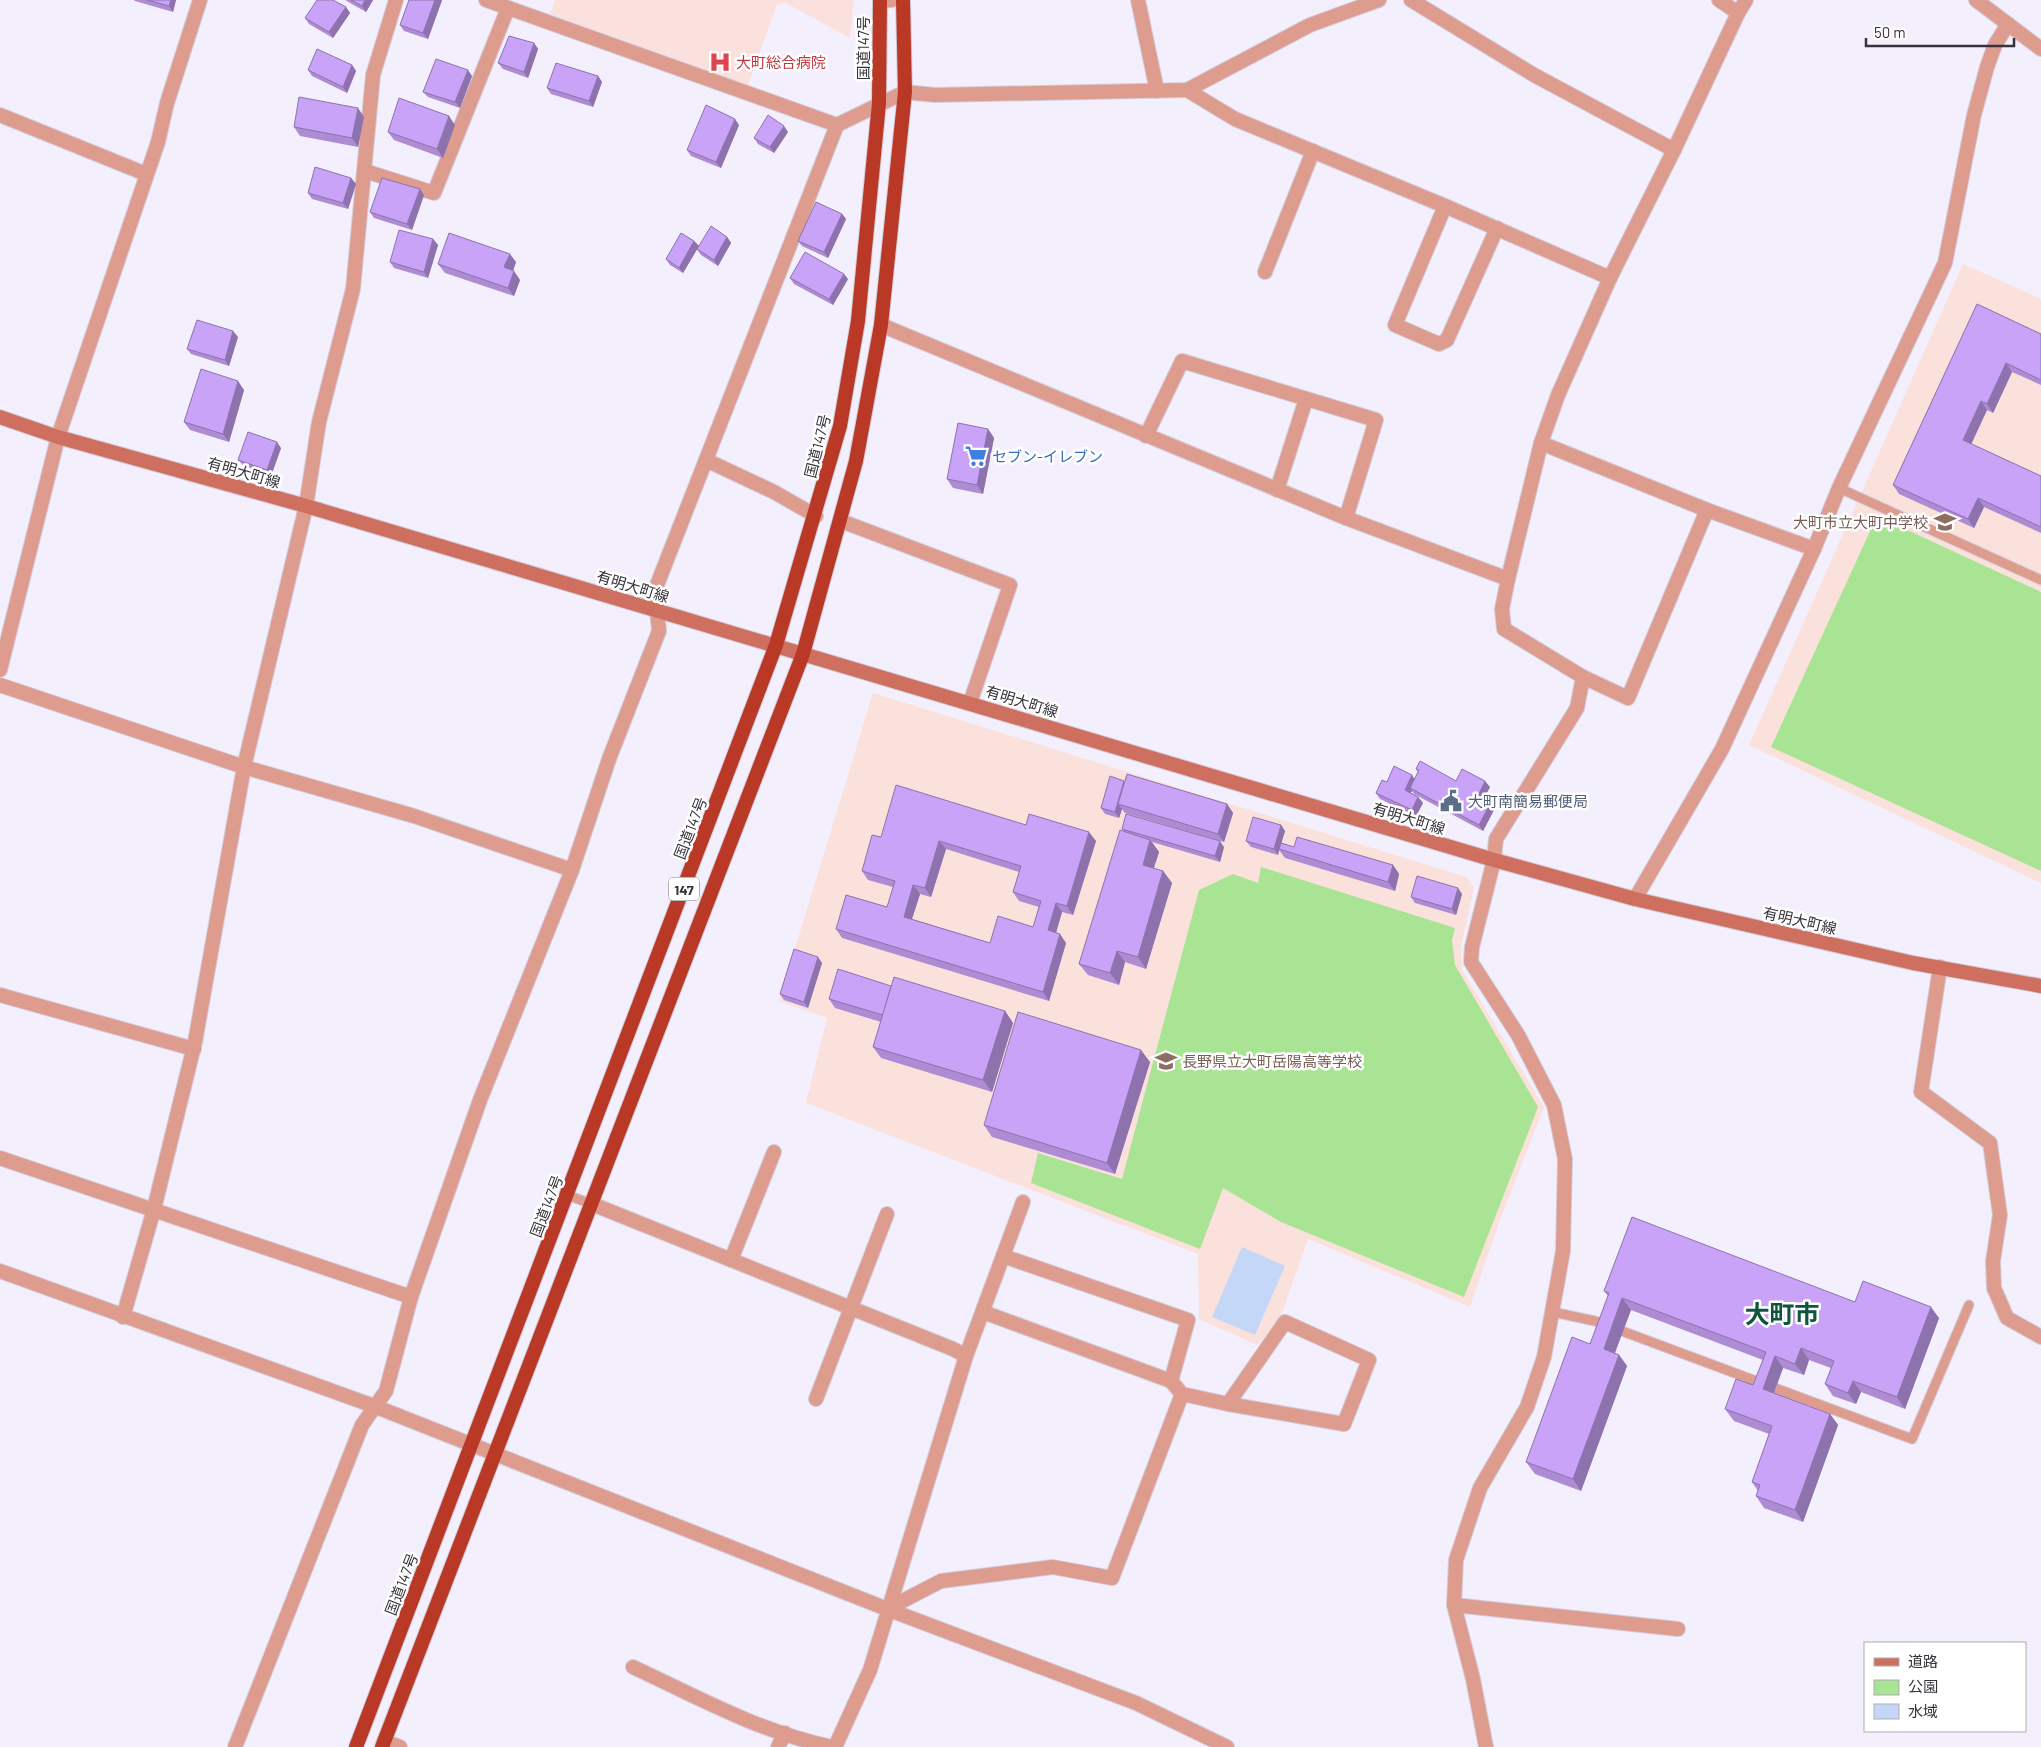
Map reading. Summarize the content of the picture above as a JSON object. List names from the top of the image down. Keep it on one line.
{"streets":{"highway":["国道147号","147"],"main road":["有明大町線"]},"crossings":[["国道147号","有明大町線"],["有明大町線","147"]],"districts":["大町市"],"places":{"hospital":["大町総合病院"],"supermarket":["セブン-イレブン"],"school or university":["大町市立大町中学校","長野県立大町岳陽高等学校"],"public building":["大町南簡易郵便局"]},"legend":["道路","公園","水域"],"scale_bar":"50 m"}
